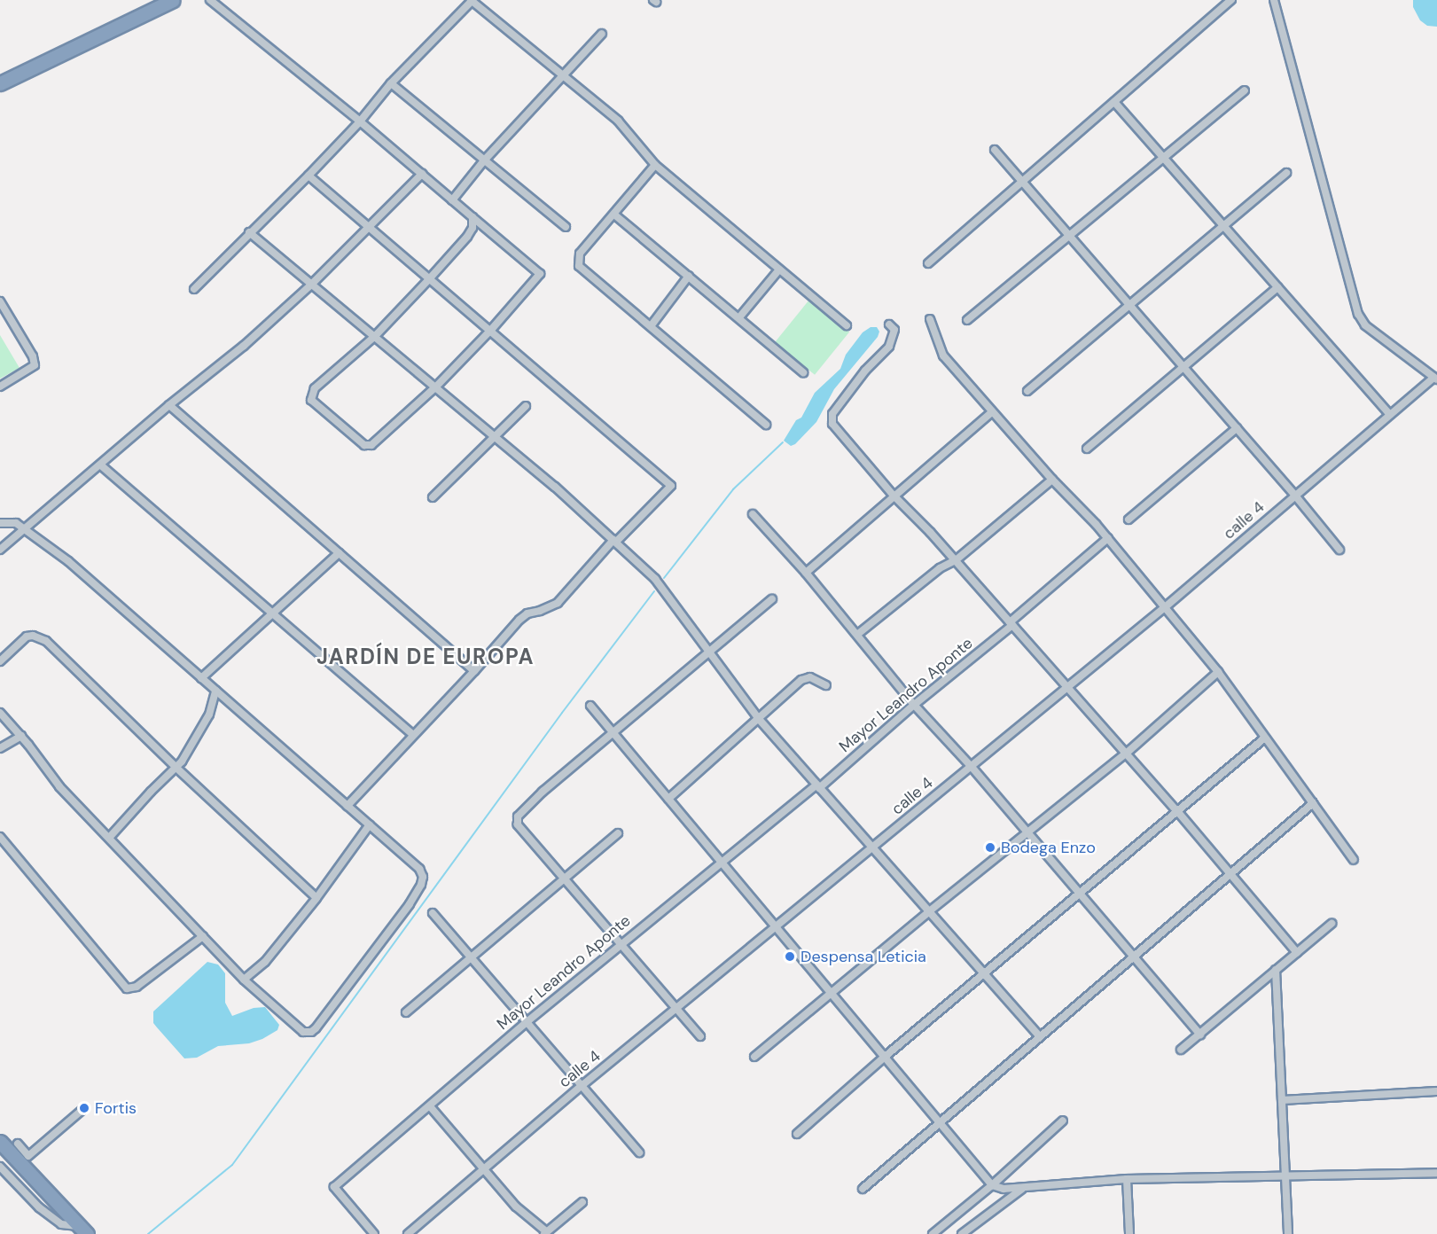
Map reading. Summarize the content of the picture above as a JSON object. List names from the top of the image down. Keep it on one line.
{"streets":{"street":["calle 4","Mayor Leandro Aponte"]},"districts":["JARDÍN DE EUROPA"],"places":["Bodega Enzo","Despensa Leticia","Fortis"]}
